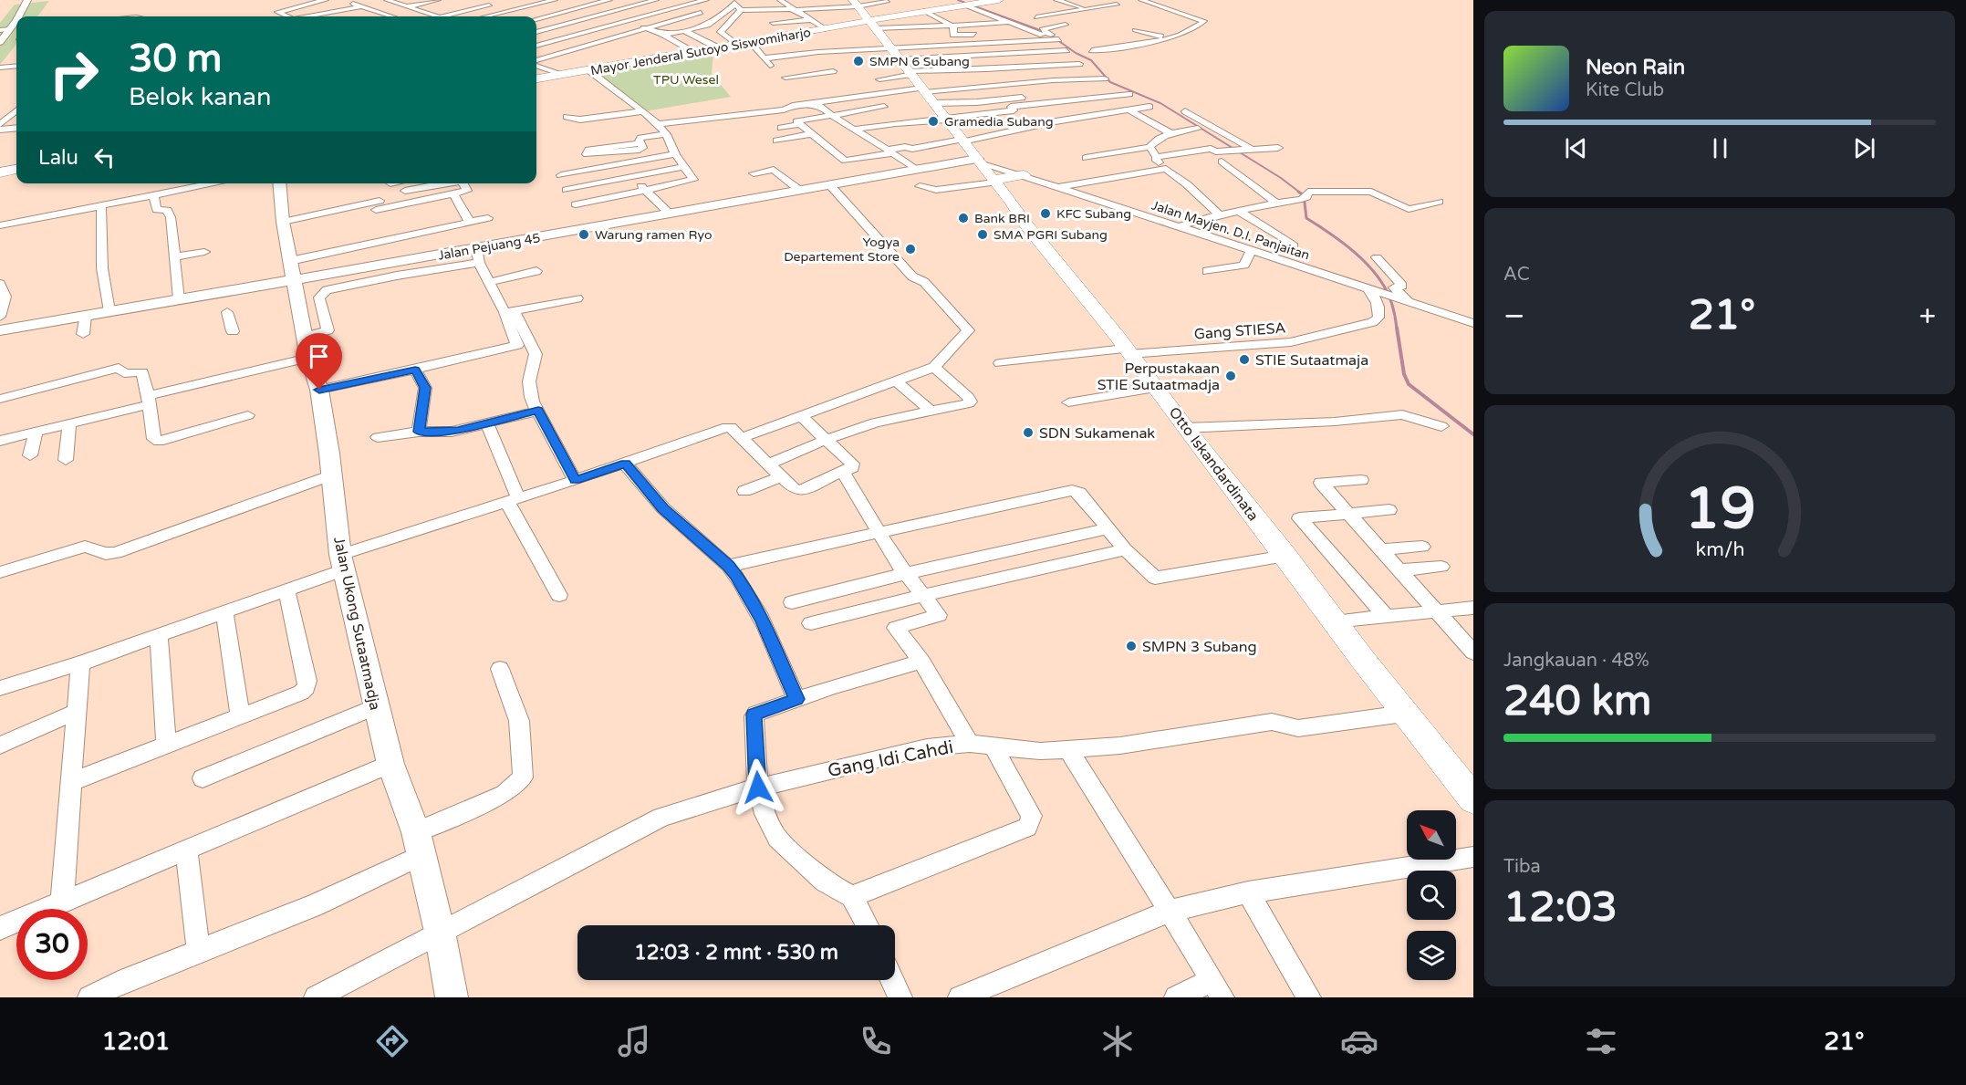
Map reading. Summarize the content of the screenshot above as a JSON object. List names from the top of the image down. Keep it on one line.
{"streets":{"main road":["Mayor Jenderal Sutoyo Siswomiharjo","Otto Iskandardinata"],"street":["Jalan Mayjen. D.I. Panjaitan","Jalan Pejuang 45","Gang STIESA","Jalan Ukong Sutaatmadja","Gang Idi Cahdi"]},"crossings":[["Mayor Jenderal Sutoyo Siswomiharjo","Otto Iskandardinata"],["Jalan Mayjen. D.I. Panjaitan","Jalan Pejuang 45"],["Jalan Mayjen. D.I. Panjaitan","Gang STIESA"],["Jalan Mayjen. D.I. Panjaitan","Otto Iskandardinata"],["Jalan Pejuang 45","Otto Iskandardinata"],["Jalan Pejuang 45","Jalan Ukong Sutaatmadja"],["Gang STIESA","Otto Iskandardinata"],["Otto Iskandardinata","Gang Idi Cahdi"],["Jalan Ukong Sutaatmadja","Gang Idi Cahdi"]],"parks":["TPU Wesel"],"places":["SMPN 6 Subang","Gramedia Subang","KFC Subang","Bank BRI","Warung ramen Ryo","SMA PGRI Subang","Yogya Departement Store","STIE Sutaatmaja","Perpustakaan STIE Sutaatmadja","SDN Sukamenak","SMPN 3 Subang"],"north":"top left","page":{"turn":["30 m","Belok kanan"],"song":["Neon Rain","Kite Club"],"then":"Lalu","tile":["AC",["Jangkauan · 48%","240 km"],["Tiba","12:03"]],"heat":["−","21°","+"],"limit":"30","trip":"12:03 · 2 mnt · 530 m","tabs":["12:01","21°"],"gauge":["19","km/h"]}}
